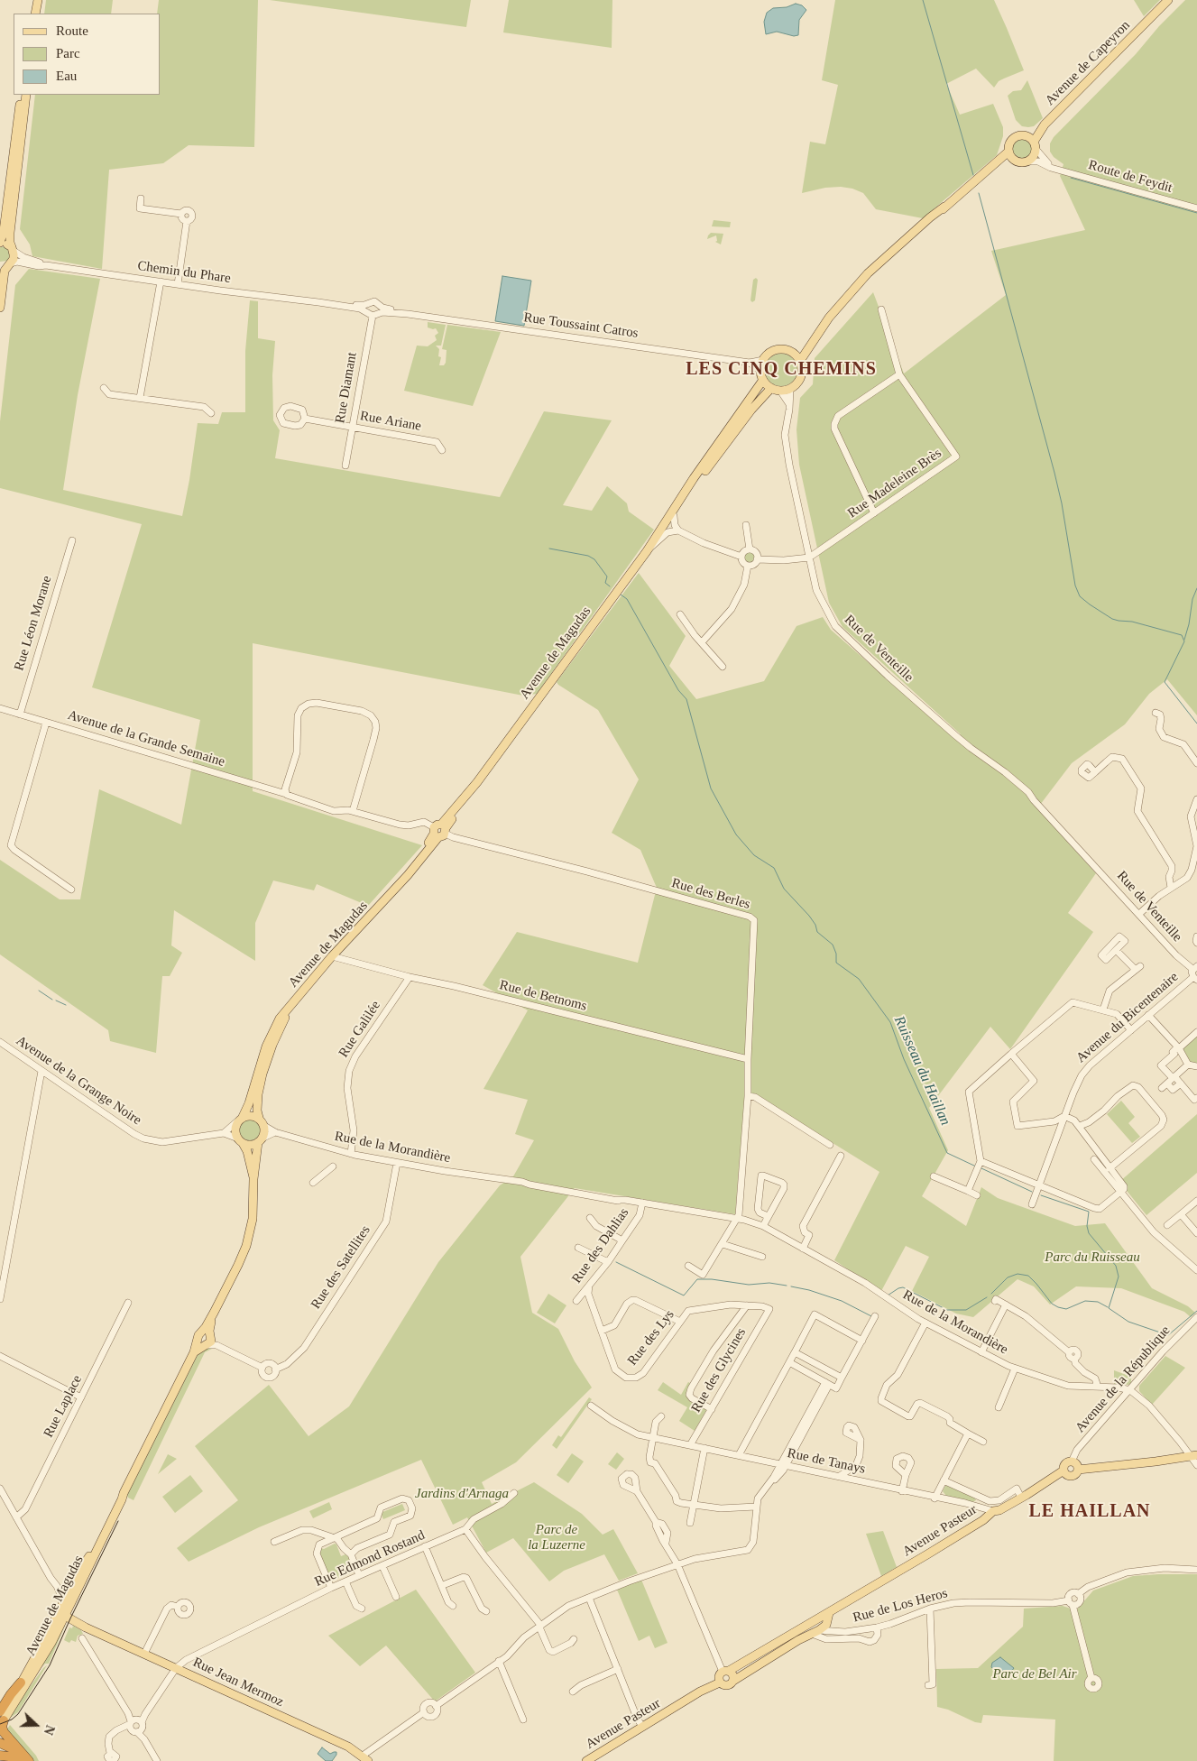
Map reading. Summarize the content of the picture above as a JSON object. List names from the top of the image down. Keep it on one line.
{"streets":{"main road":["Avenue de Capeyron","Avenue de Magudas","Avenue Pasteur","Rue Jean Mermoz"],"street":["Route de Feydit","Chemin du Phare","Rue Toussaint Catros","Rue Diamant","Rue Ariane","Rue Madeleine Brès","Rue Léon Morane","Rue de Venteille","Avenue de la Grande Semaine","Rue des Berles","Rue de Betnoms","Avenue du Bicentenaire","Rue Galilée","Avenue de la Grange Noire","Rue de la Morandière","Rue des Dahlias","Rue des Satellites","Rue des Lys","Rue des Glycines","Avenue de la République","Rue Laplace","Rue de Tanays","Rue Edmond Rostand","Rue de Los Heros"]},"crossings":[["Avenue de Capeyron","Route de Feydit"],["Chemin du Phare","Rue Toussaint Catros"],["Chemin du Phare","Rue Diamant"],["Rue Toussaint Catros","Rue Diamant"],["Rue Toussaint Catros","Rue de Venteille"],["Rue Toussaint Catros","Avenue de Magudas"],["Rue Diamant","Rue Ariane"],["Rue Madeleine Brès","Rue de Venteille"],["Rue Léon Morane","Avenue de la Grande Semaine"],["Rue de Venteille","Avenue de Magudas"],["Avenue de Magudas","Avenue de la Grande Semaine"],["Avenue de Magudas","Rue des Berles"],["Avenue de Magudas","Rue de Betnoms"],["Avenue de Magudas","Avenue de la Grange Noire"],["Avenue de Magudas","Rue de la Morandière"],["Avenue de Magudas","Rue Jean Mermoz"],["Avenue de la Grande Semaine","Rue des Berles"],["Rue des Berles","Rue de Betnoms"],["Rue des Berles","Rue de la Morandière"],["Rue de Betnoms","Rue Galilée"],["Rue Galilée","Rue de la Morandière"],["Avenue de la Grange Noire","Rue de la Morandière"],["Rue de la Morandière","Rue des Dahlias"],["Rue de la Morandière","Rue des Satellites"],["Rue de la Morandière","Avenue de la République"],["Rue des Dahlias","Rue des Lys"],["Rue des Lys","Rue des Glycines"],["Rue des Glycines","Rue de Tanays"],["Avenue de la République","Avenue Pasteur"],["Rue de Tanays","Avenue Pasteur"],["Avenue Pasteur","Rue de Los Heros"],["Rue Edmond Rostand","Rue Jean Mermoz"]],"districts":["LES CINQ CHEMINS","LE HAILLAN"],"water":["Ruisseau du Haillan"],"parks":["Parc du Ruisseau","Jardins d'Arnaga","Parc de la Luzerne","Parc de Bel Air"],"legend":["Route","Parc","Eau"],"north":"right"}
